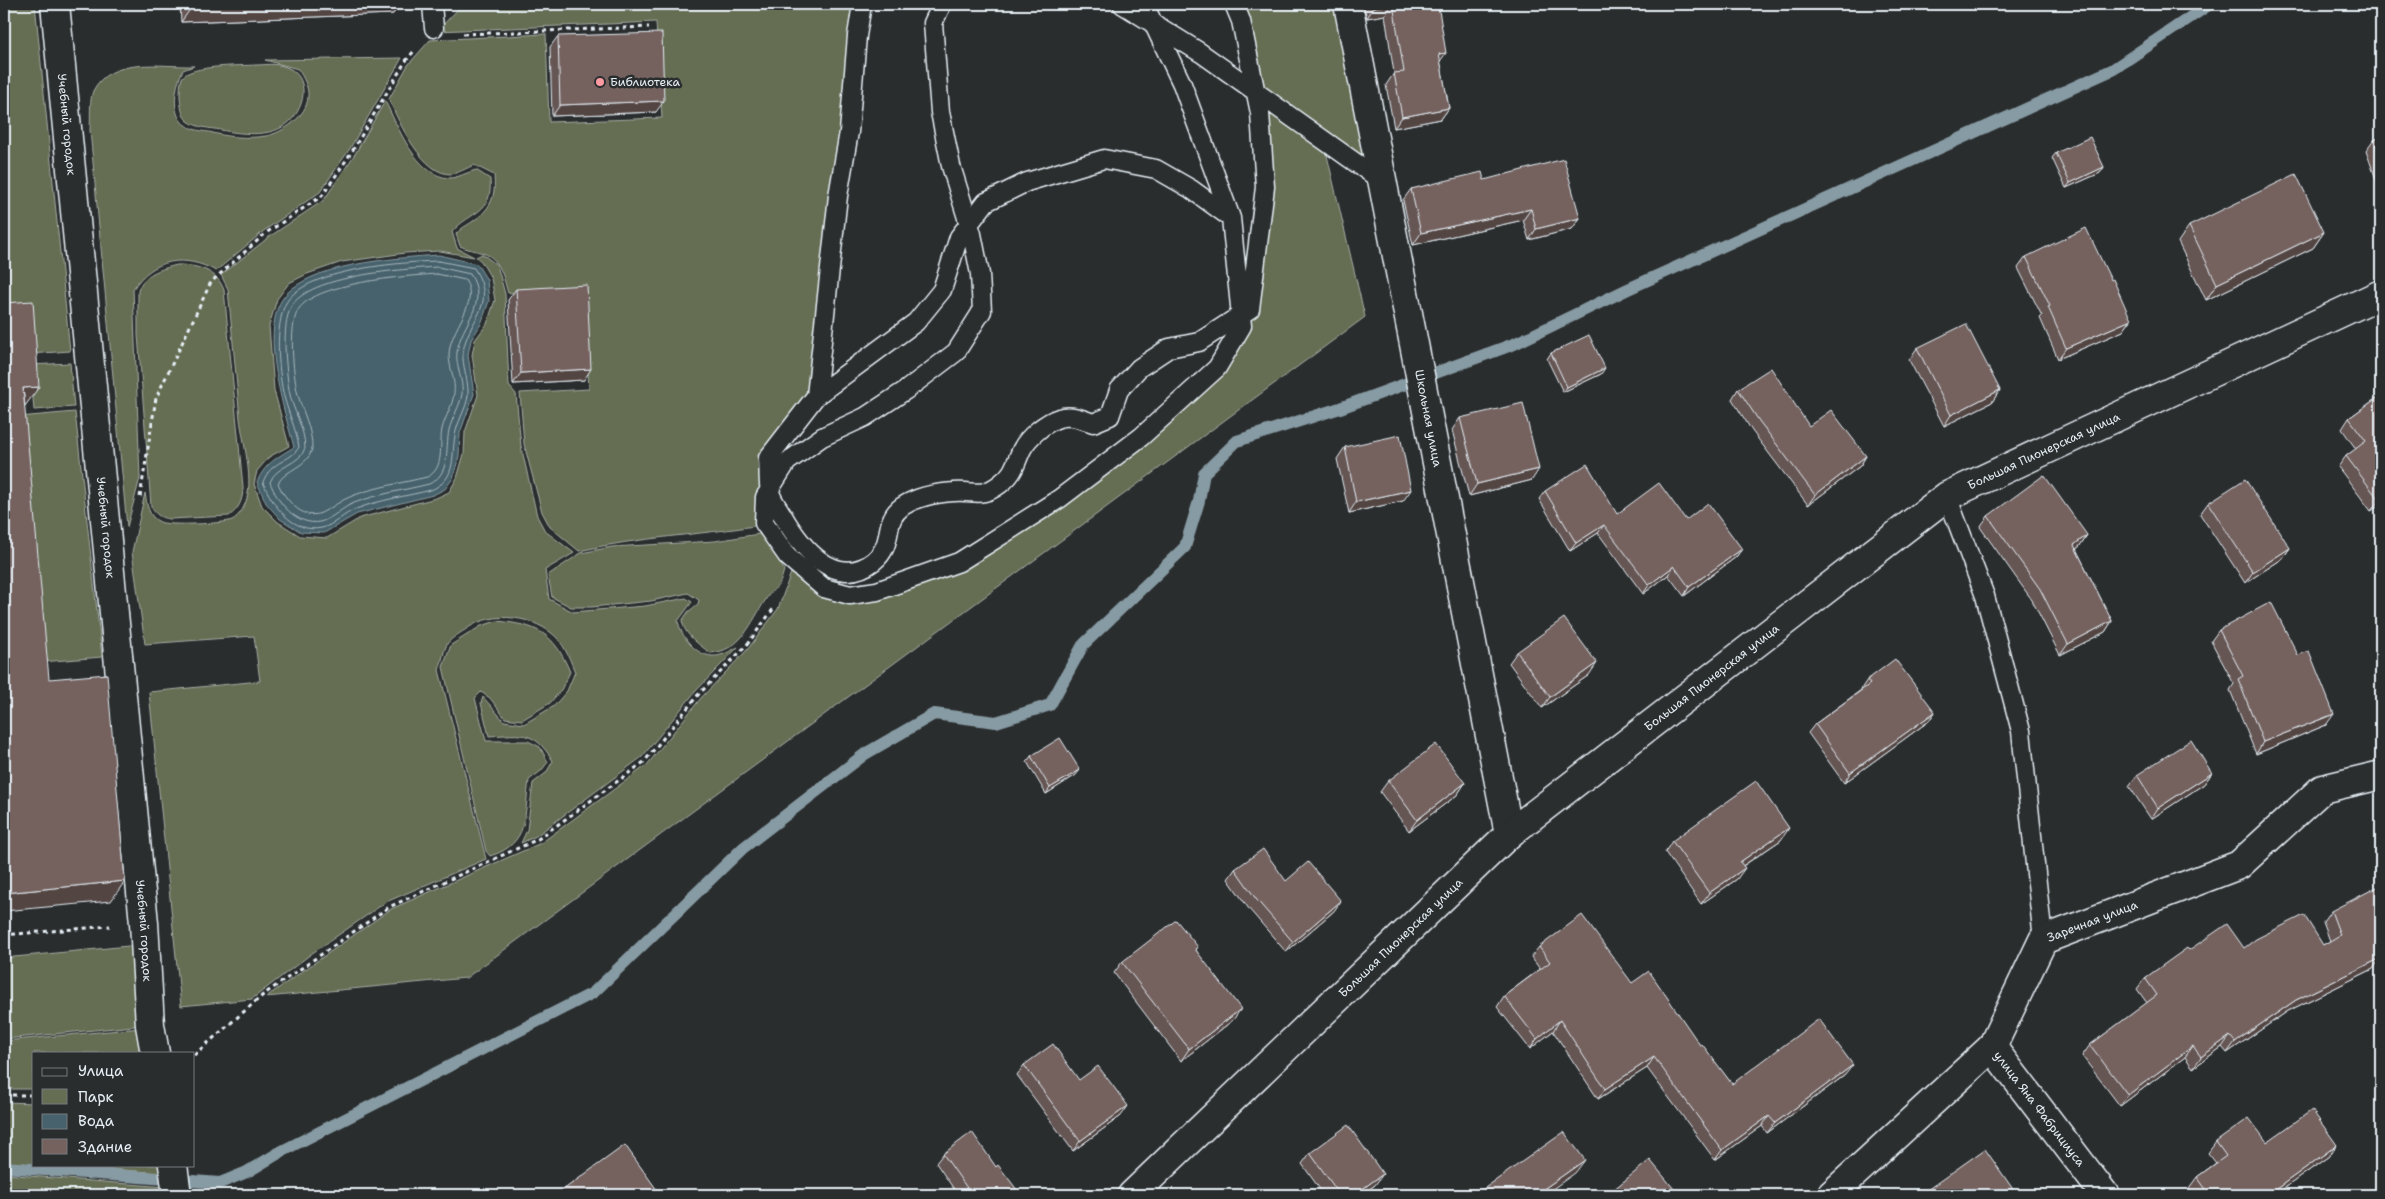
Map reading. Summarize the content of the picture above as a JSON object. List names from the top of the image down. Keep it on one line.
{"streets":{"street":["Учебный городок","Школьная улица","Большая Пионерская улица","Заречная улица","улица Яна Фабрициуса"]},"crossings":[["Школьная улица","Большая Пионерская улица"],["Заречная улица","улица Яна Фабрициуса"]],"places":["Библиотека"],"legend":["Улица","Парк","Вода","Здание"]}
